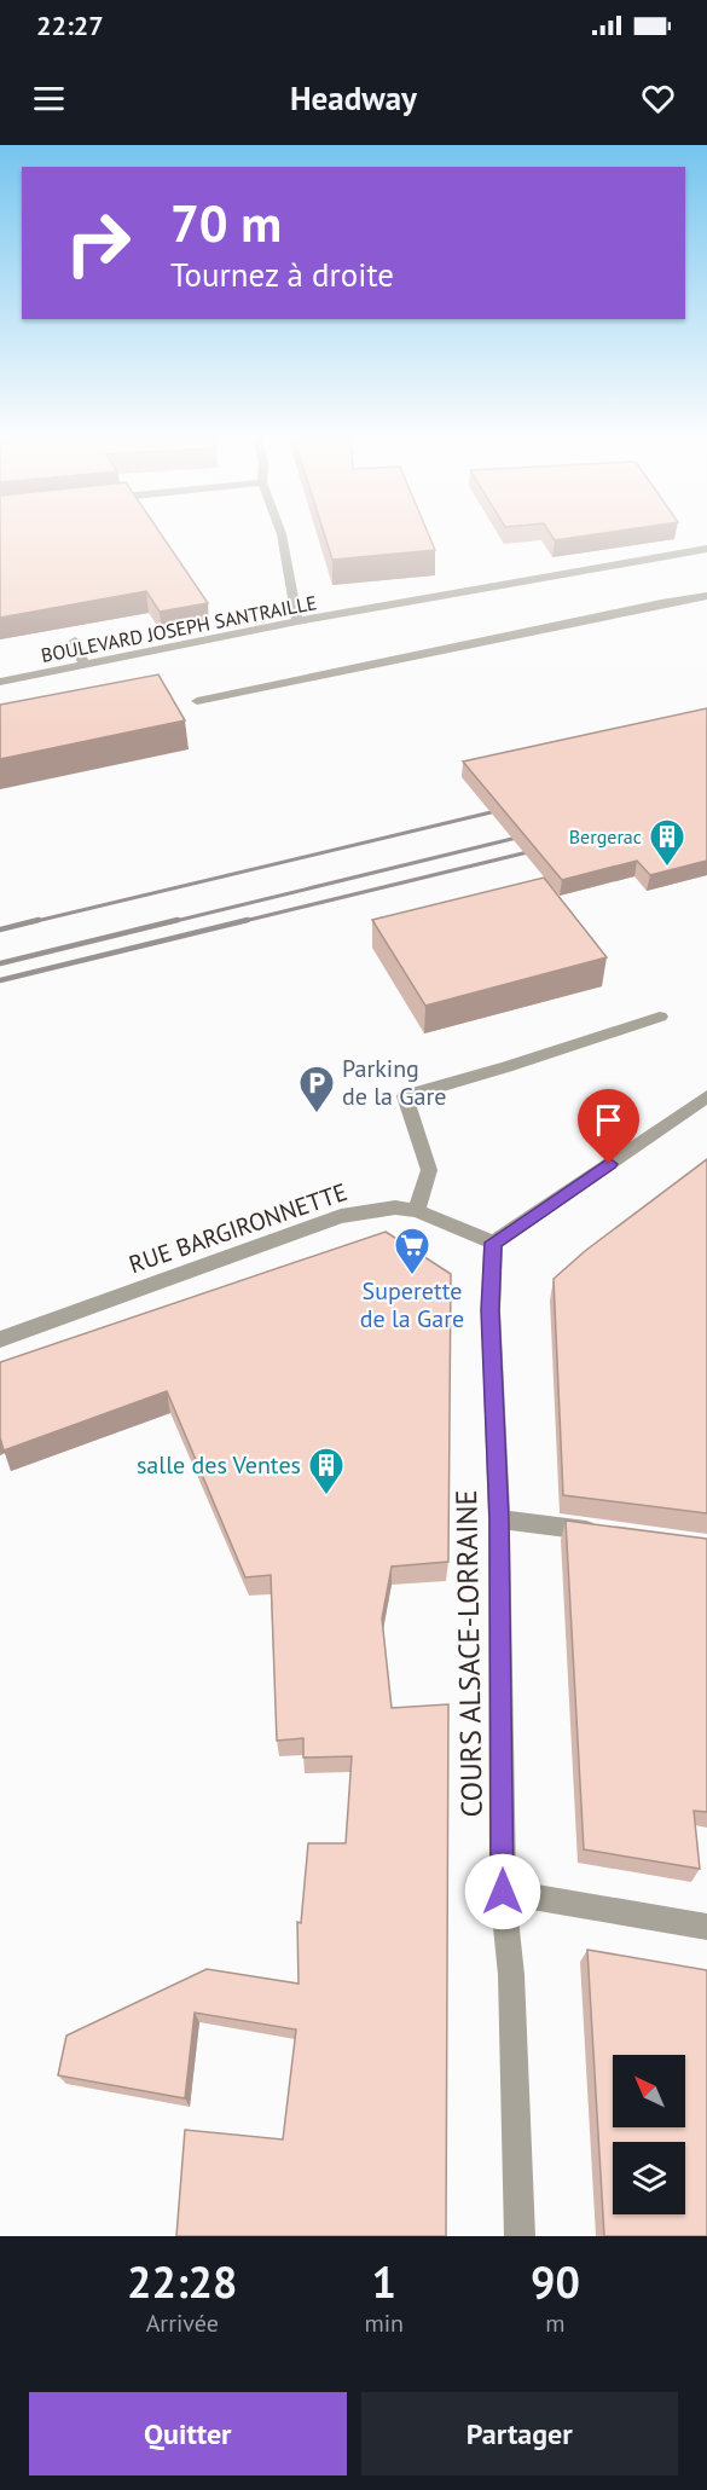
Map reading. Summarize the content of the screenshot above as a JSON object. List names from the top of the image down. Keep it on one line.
{"streets":{"street":["BOULEVARD JOSEPH SANTRAILLE","RUE BARGIRONNETTE","COURS ALSACE-LORRAINE"]},"crossings":[["RUE BARGIRONNETTE","COURS ALSACE-LORRAINE"]],"places":{"building":["Bergerac","salle des Ventes"],"parking":["Parking de la Gare"],"supermarket":["Superette de la Gare"]},"north":"top left","page":{"status":"22:27","header":"Headway","turn":["70 m","Tournez à droite"],"eta":["22:28","Arrivée","1","min","90","m"],"buttons":["Quitter","Partager"]}}
